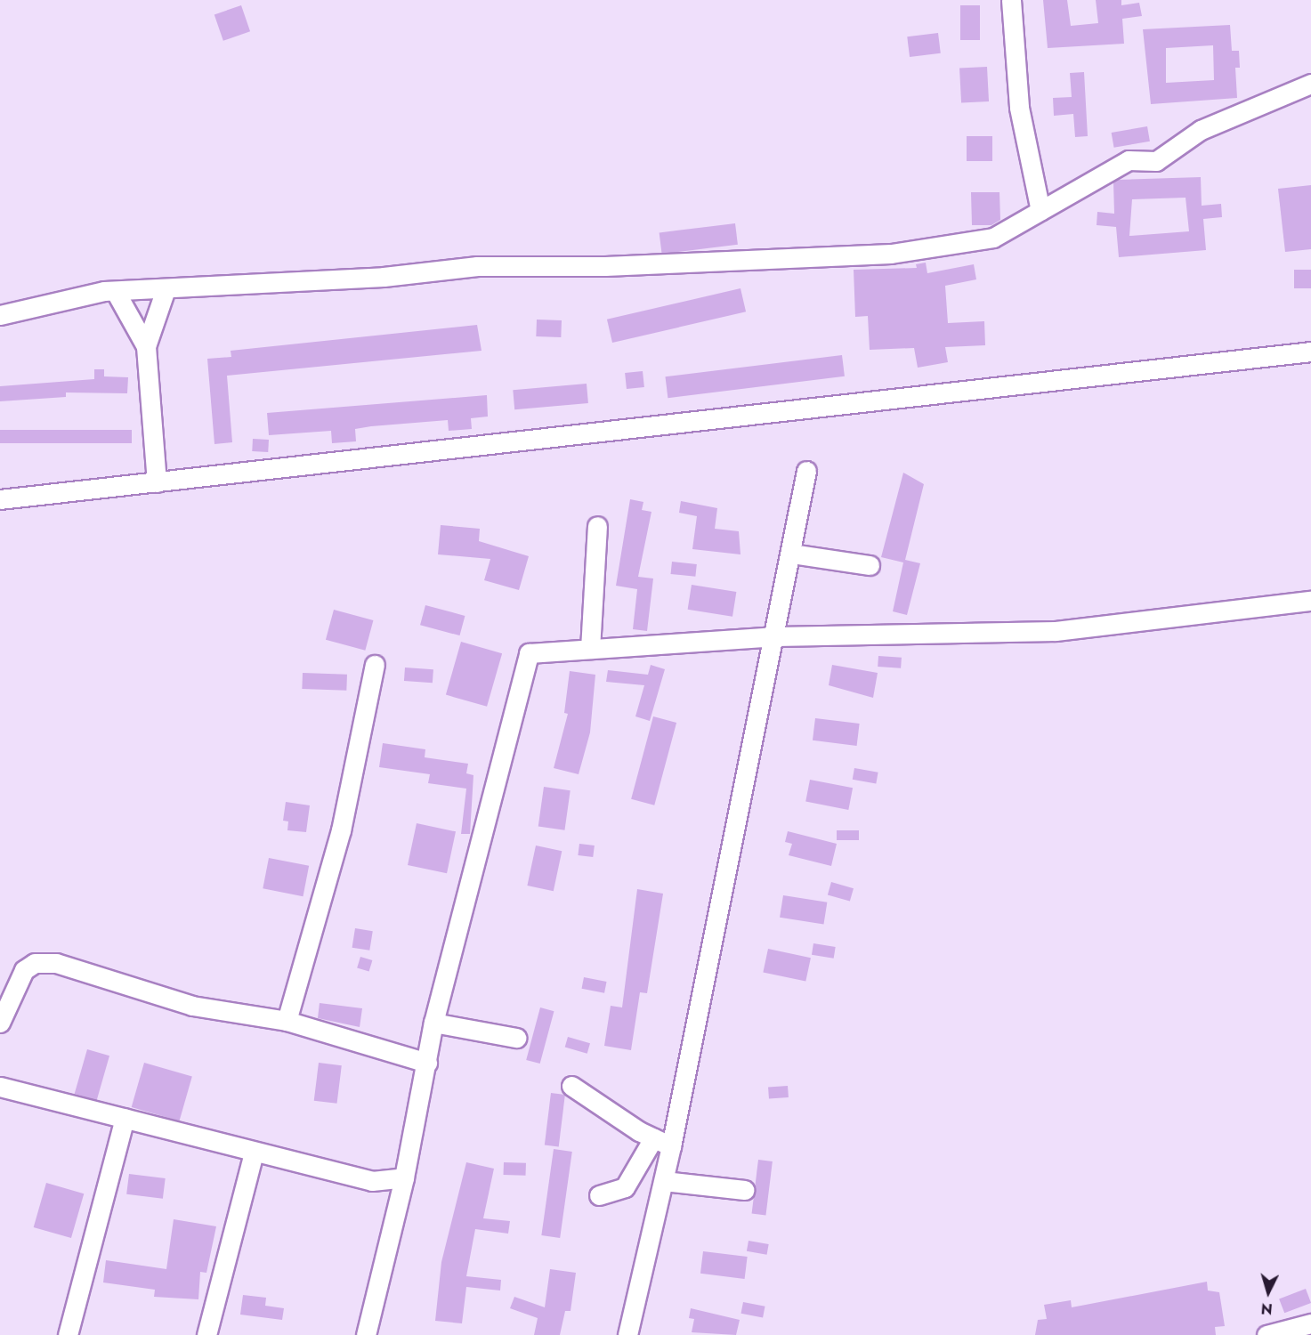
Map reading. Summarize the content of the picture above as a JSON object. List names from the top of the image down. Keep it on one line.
{"north":"bottom"}
